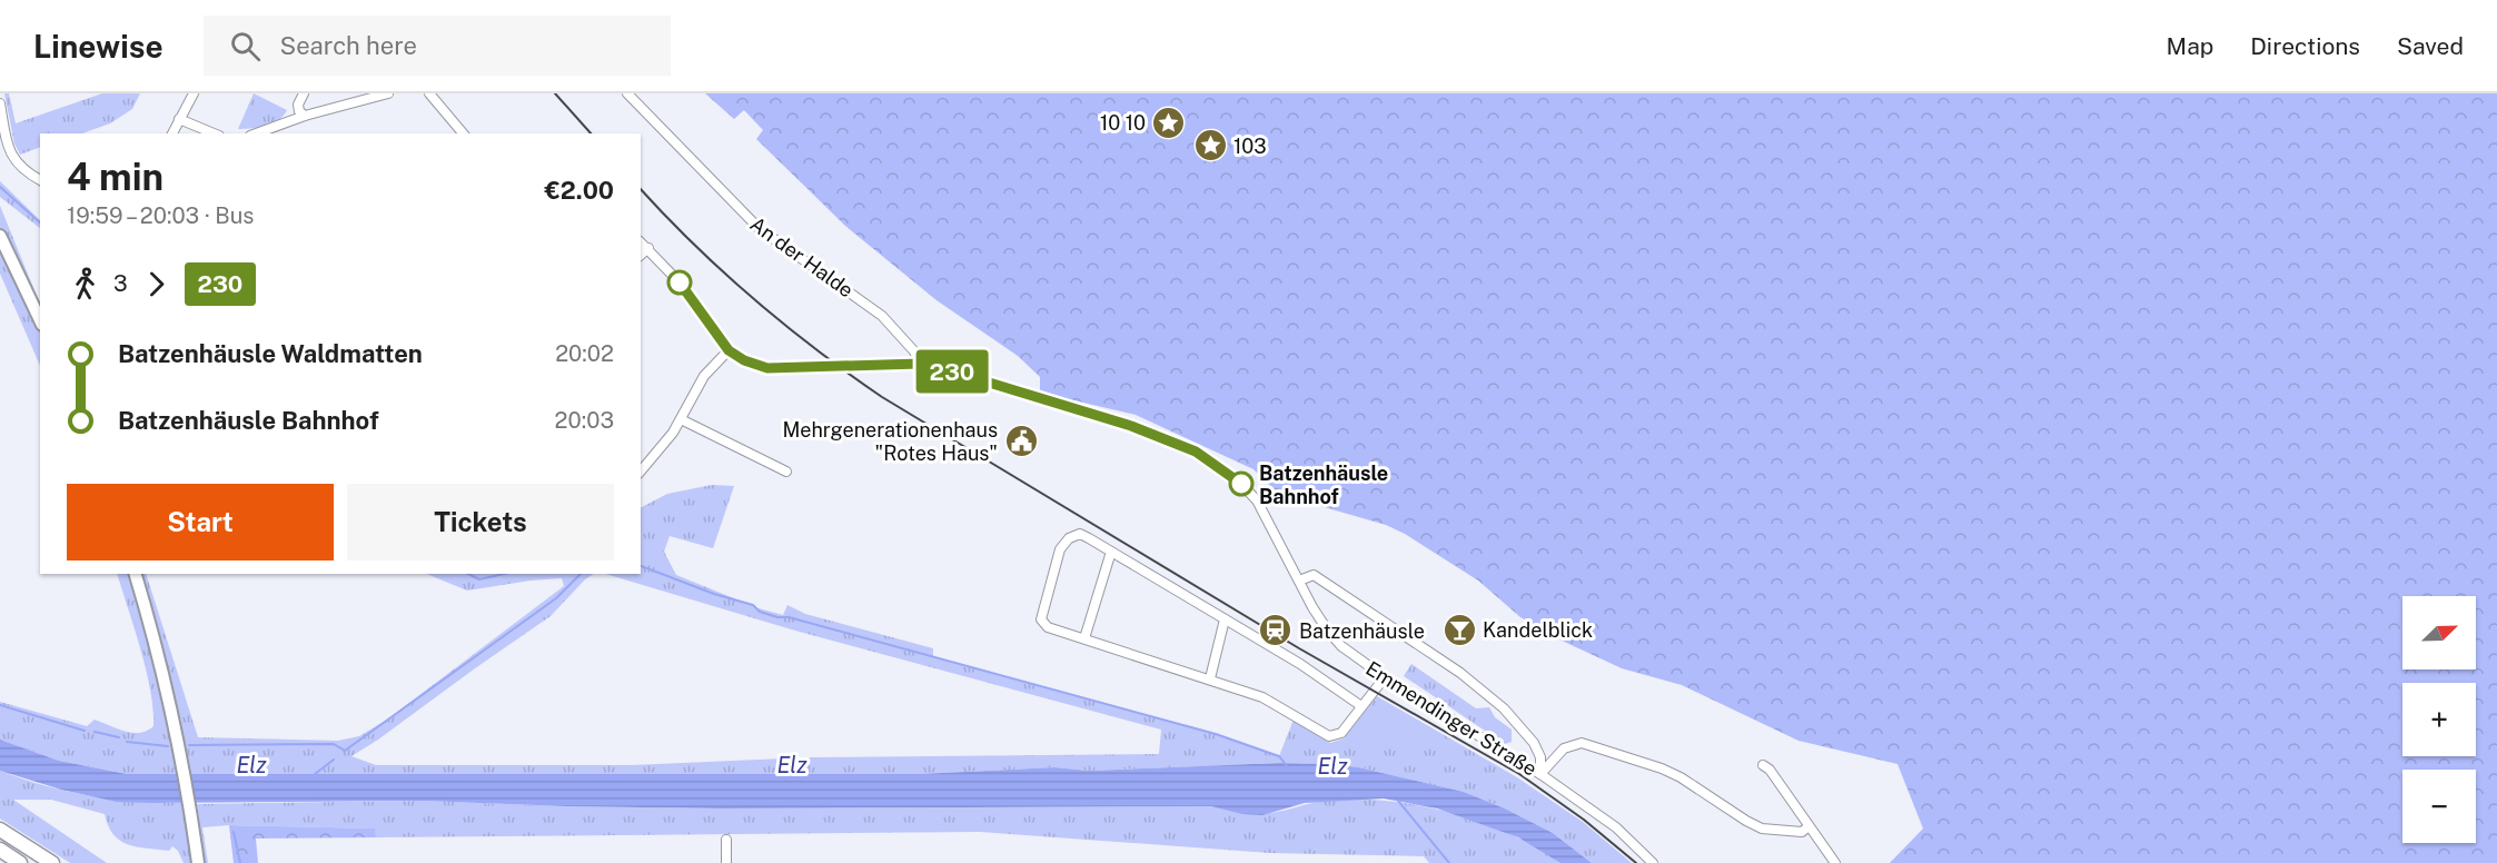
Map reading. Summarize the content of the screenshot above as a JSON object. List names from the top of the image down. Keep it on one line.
{"streets":{"street":["An der Halde","Emmendinger Straße"]},"crossings":[["An der Halde","Emmendinger Straße"]],"water":["Elz"],"places":{"place":["10 10","103"],"public building":["Mehrgenerationenhaus \"Rotes Haus\""],"other":["Batzenhäusle Bahnhof"],"bar":["Kandelblick"],"station":["Batzenhäusle"]},"lines":["bus line 230"],"north":"top right","page":{"header":"Linewise","search":"Search here","nav":["Map","Directions","Saved"],"on_map":"230","heading":["4 min","19:59 – 20:03 · Bus","€2.00"],"legs":["3","230"],"list":[{"name":"Batzenhäusle Waldmatten","value":"20:02"},{"name":"Batzenhäusle Bahnhof","value":"20:03"}],"buttons":["Start","Tickets"],"map_buttons":["+","−"]}}
